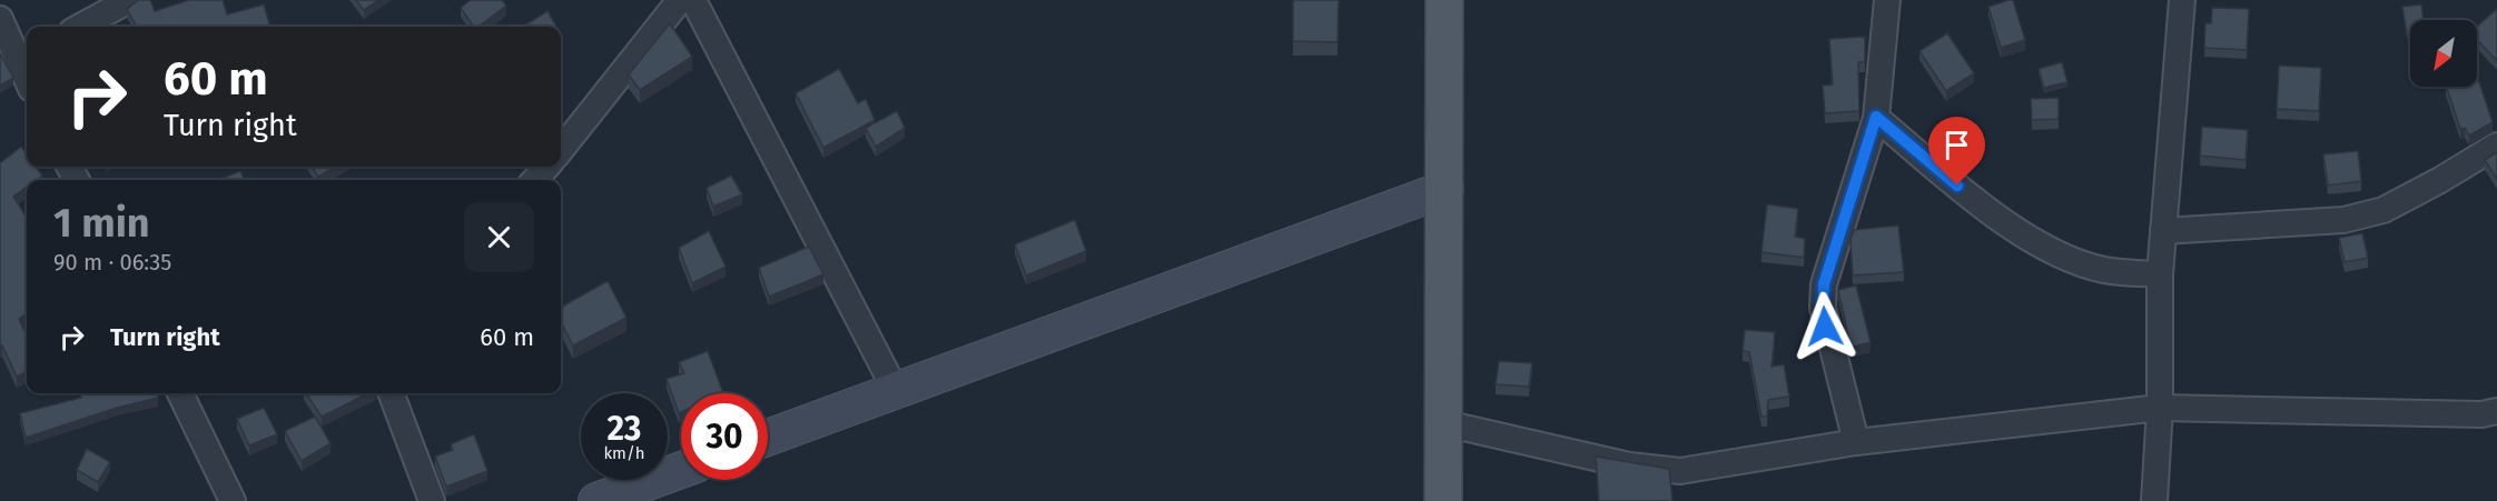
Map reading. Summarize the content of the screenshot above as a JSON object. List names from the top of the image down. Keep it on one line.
{"north":"bottom left","page":{"turn":["60 m","Turn right"],"heading":["1 min","90 m · 06:35"],"list":[{"name":"Turn right","value":"60 m"}],"speed":"23 km/h","limit":"30"}}
